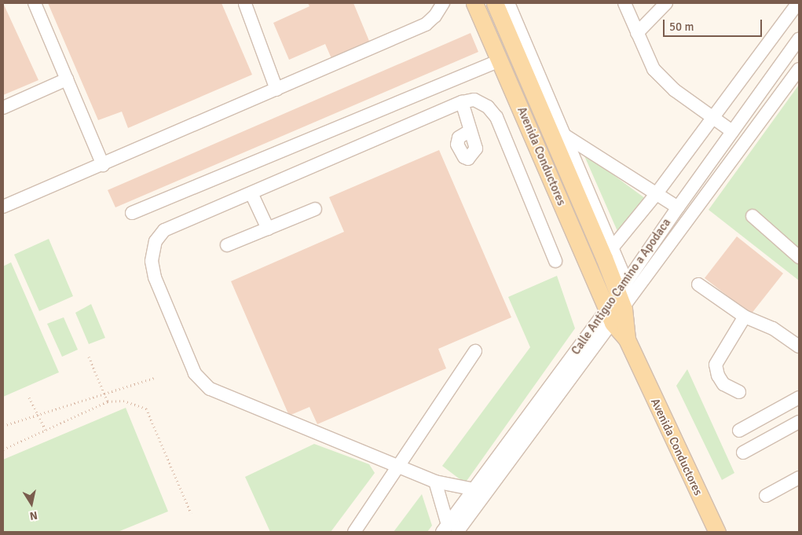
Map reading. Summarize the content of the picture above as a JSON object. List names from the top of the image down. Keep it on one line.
{"streets":{"main road":["Avenida Conductores"],"street":["Calle Antiguo Camino a Apodaca"]},"crossings":[["Avenida Conductores","Calle Antiguo Camino a Apodaca"]],"scale_bar":"50 m","north":"bottom"}
